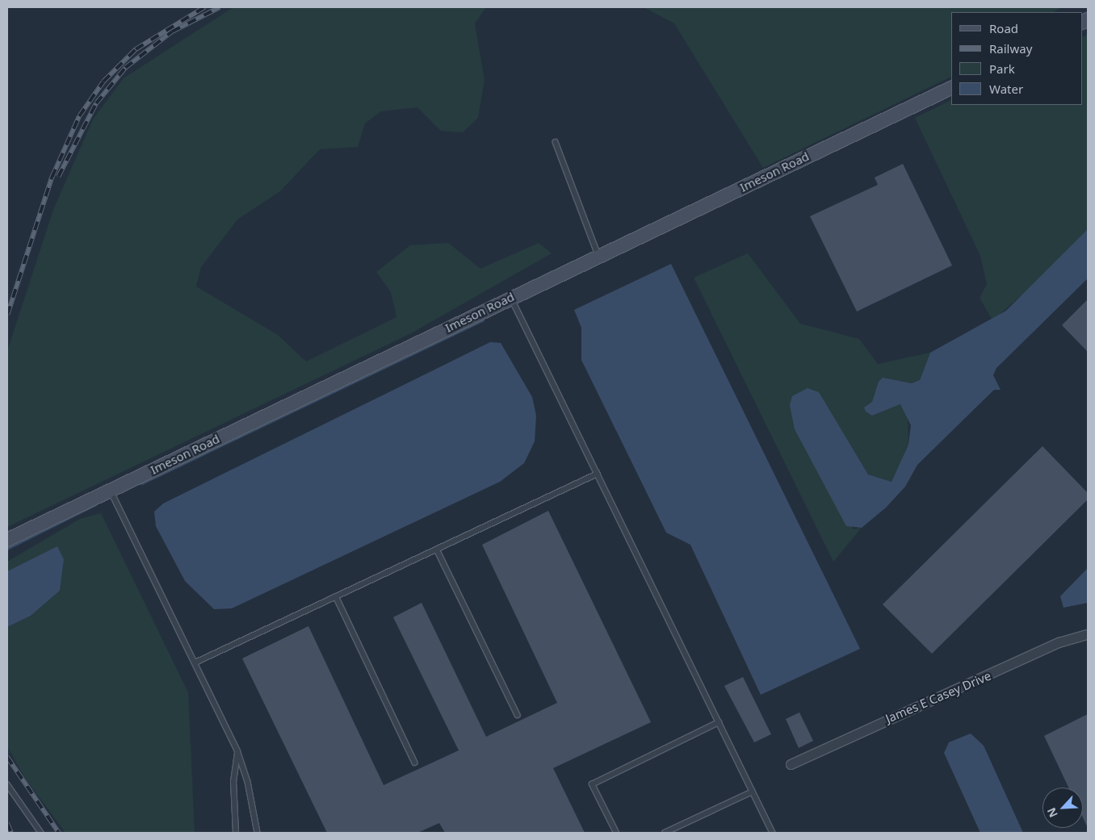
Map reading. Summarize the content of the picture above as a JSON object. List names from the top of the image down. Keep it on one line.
{"streets":{"street":["Imeson Road","James E Casey Drive"]},"legend":["Road","Railway","Park","Water"],"north":"bottom left"}
